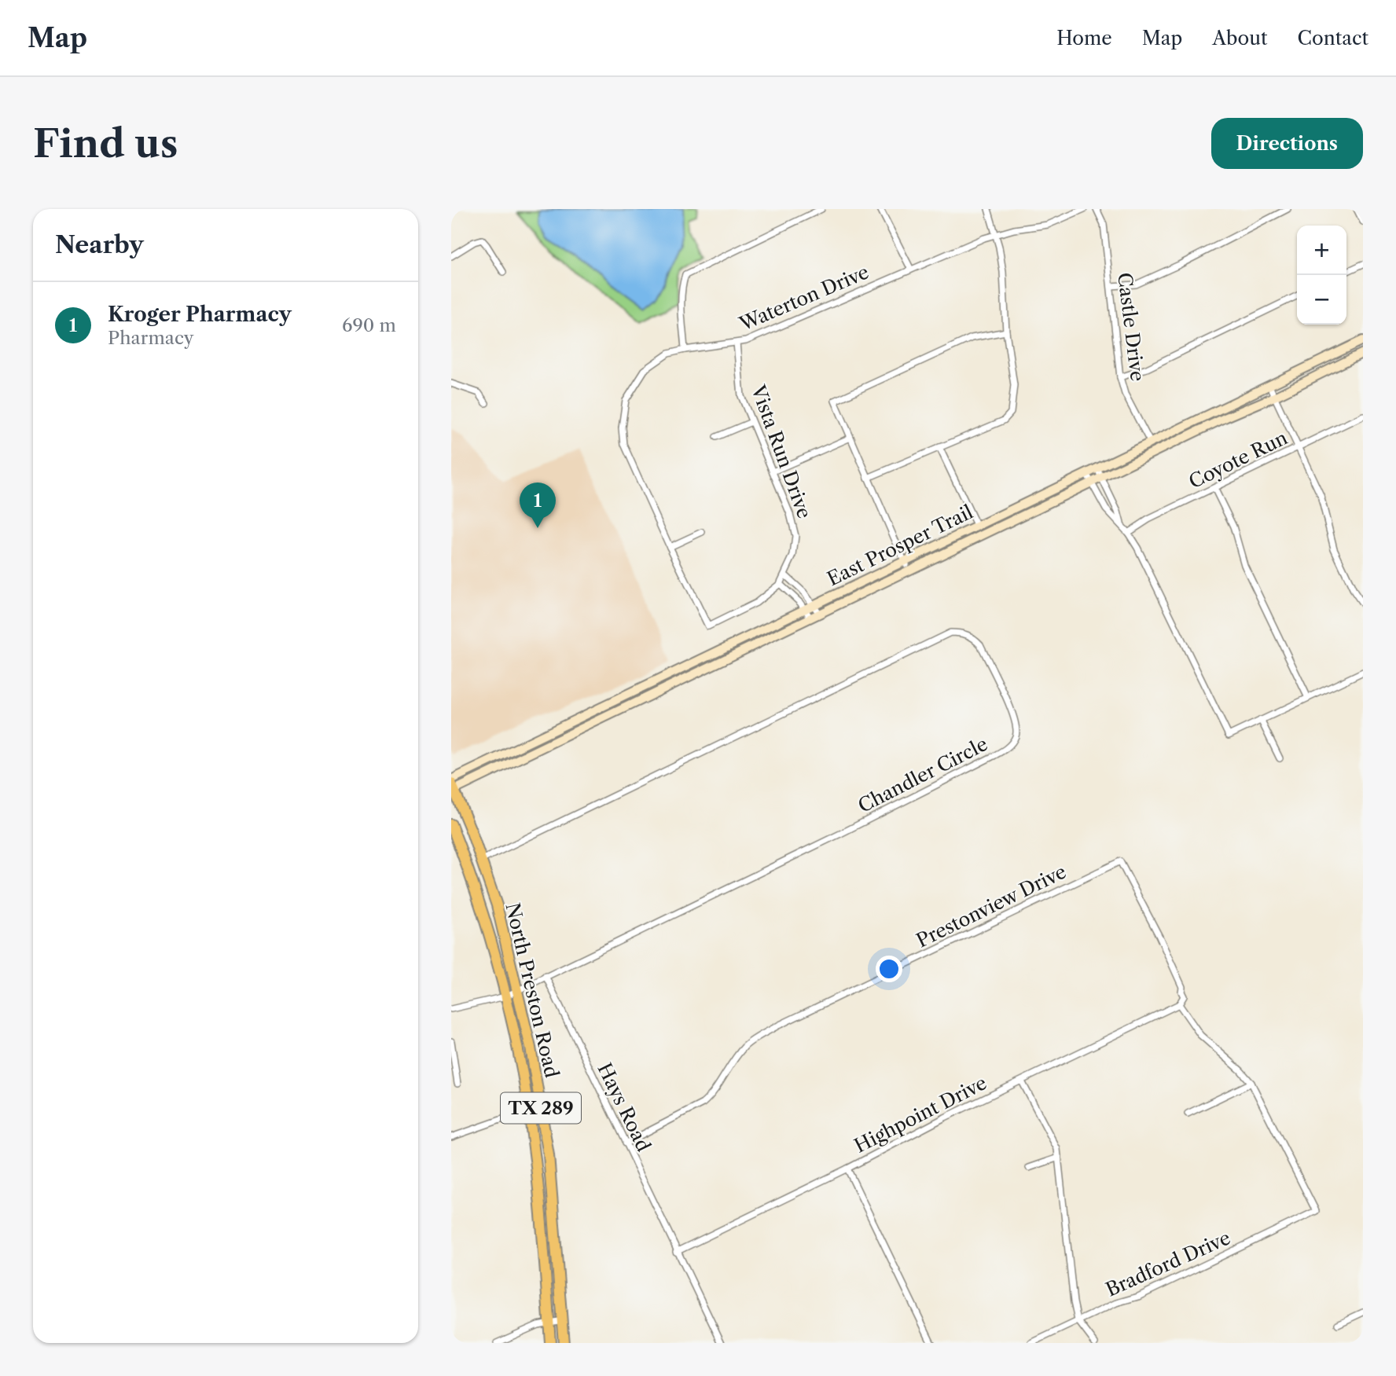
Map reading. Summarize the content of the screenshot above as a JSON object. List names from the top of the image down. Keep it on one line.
{"streets":{"main road":["East Prosper Trail","North Preston Road","TX 289"],"street":["Waterton Drive","Castle Drive","Vista Run Drive","Coyote Run","Chandler Circle","Prestonview Drive","Hays Road","Highpoint Drive","Bradford Drive"]},"crossings":[["Waterton Drive","Vista Run Drive"],["Castle Drive","East Prosper Trail"],["East Prosper Trail","North Preston Road"],["Chandler Circle","North Preston Road"],["Chandler Circle","Hays Road"],["Prestonview Drive","Hays Road"],["Prestonview Drive","Highpoint Drive"],["Hays Road","Highpoint Drive"]],"page":{"header":"Map","nav":["Home","Map","About","Contact"],"buttons":"Directions","title":"Find us","heading":"Nearby","map_buttons":["+","−"],"list":[{"mark":"1","name":"Kroger Pharmacy","note":"Pharmacy","value":"690 m"}],"pins":"1"}}
